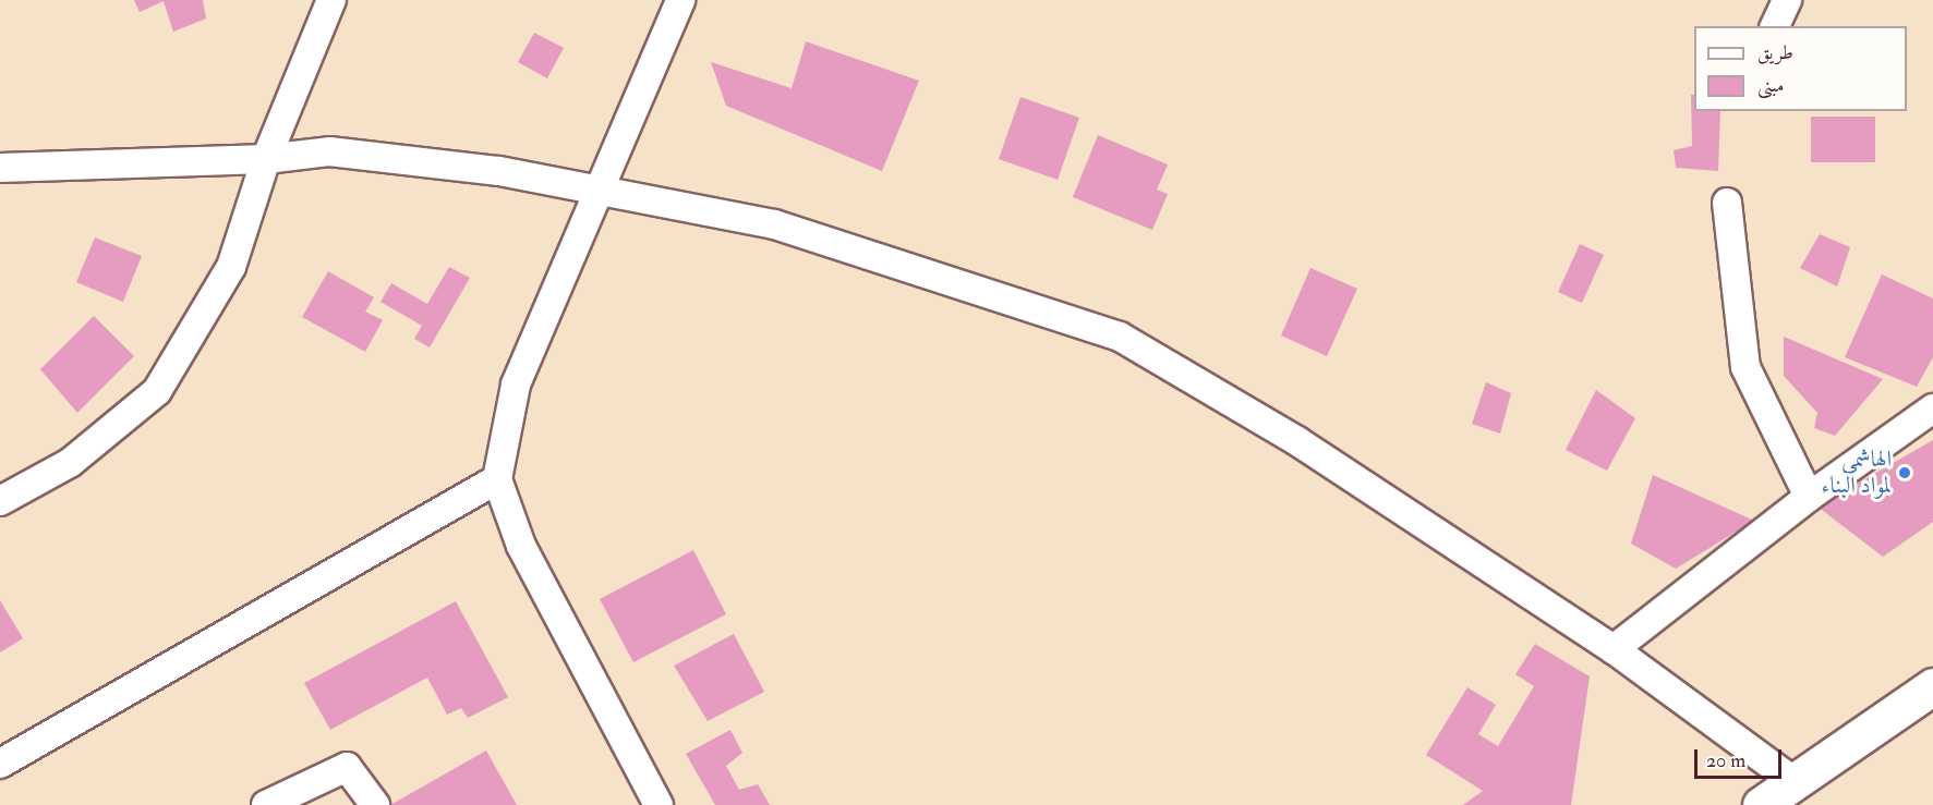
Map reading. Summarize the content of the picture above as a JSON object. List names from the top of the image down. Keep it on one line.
{"places":["الهاشمي لمواد البناء"],"legend":["طريق","مبنى"],"scale_bar":"20 m"}
